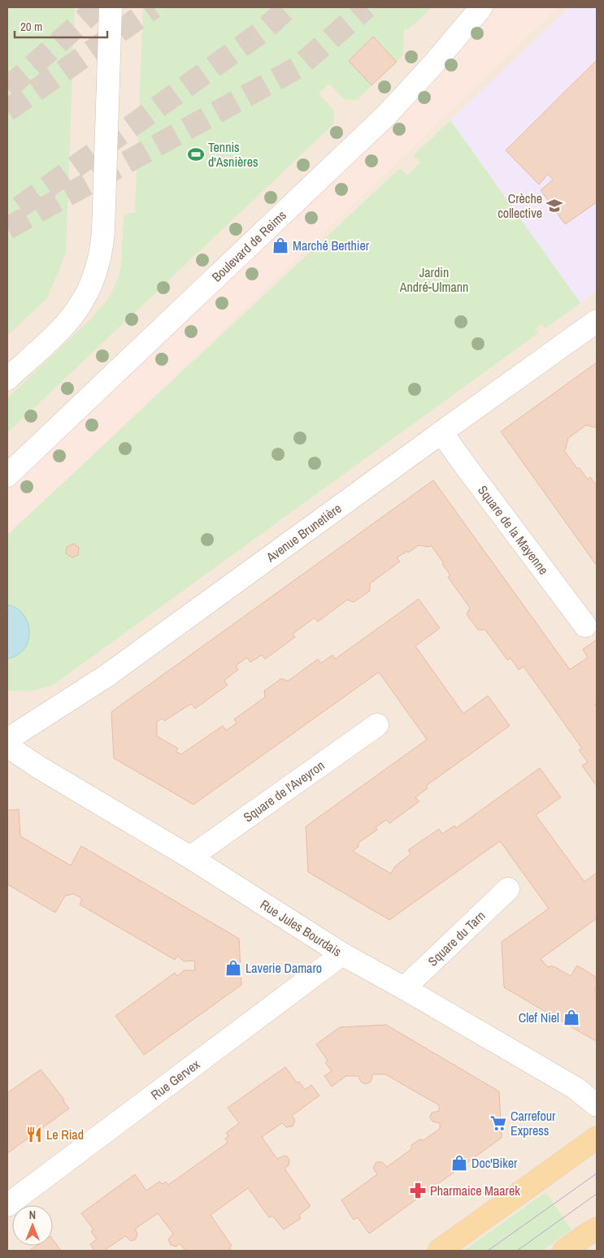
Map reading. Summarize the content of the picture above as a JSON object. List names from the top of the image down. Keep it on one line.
{"streets":{"street":["Boulevard de Reims","Square de la Mayenne","Avenue Brunetière","Square de l'Aveyron","Rue Jules Bourdais","Square du Tarn","Rue Gervex"]},"crossings":[["Square de la Mayenne","Avenue Brunetière"],["Square de l'Aveyron","Rue Jules Bourdais"],["Rue Jules Bourdais","Square du Tarn"],["Rue Jules Bourdais","Rue Gervex"]],"parks":["Jardin André-Ulmann"],"places":{"sports":["Tennis d'Asnières"],"school or university":["Crèche collective"],"shop":["Marché Berthier","Laverie Damaro","Clef Niel","Doc'Biker"],"supermarket":["Carrefour Express"],"restaurant":["Le Riad"],"pharmacy":["Pharmaice Maarek"]},"scale_bar":"20 m","north":"top"}
